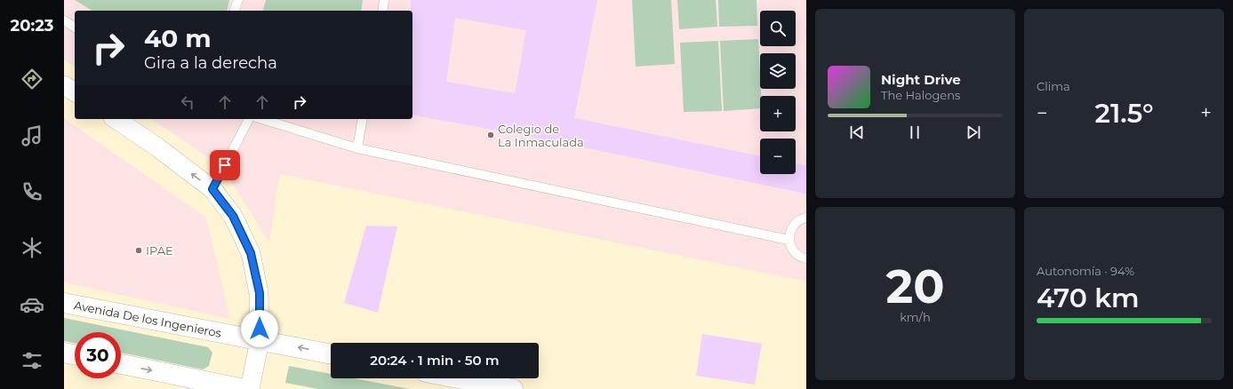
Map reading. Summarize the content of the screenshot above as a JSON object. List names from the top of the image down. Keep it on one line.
{"streets":{"street":["Avenida De los Ingenieros"]},"places":["Colegio de La Inmaculada","IPAE"],"page":{"tabs":"20:23","tile":["Clima",["20","km/h"],["Autonomía · 94%","470 km"]],"map_buttons":["+","−"],"turn":["40 m","Gira a la derecha"],"song":["Night Drive","The Halogens"],"heat":["−","21.5°","+"],"limit":"30","trip":"20:24 · 1 min · 50 m"}}
